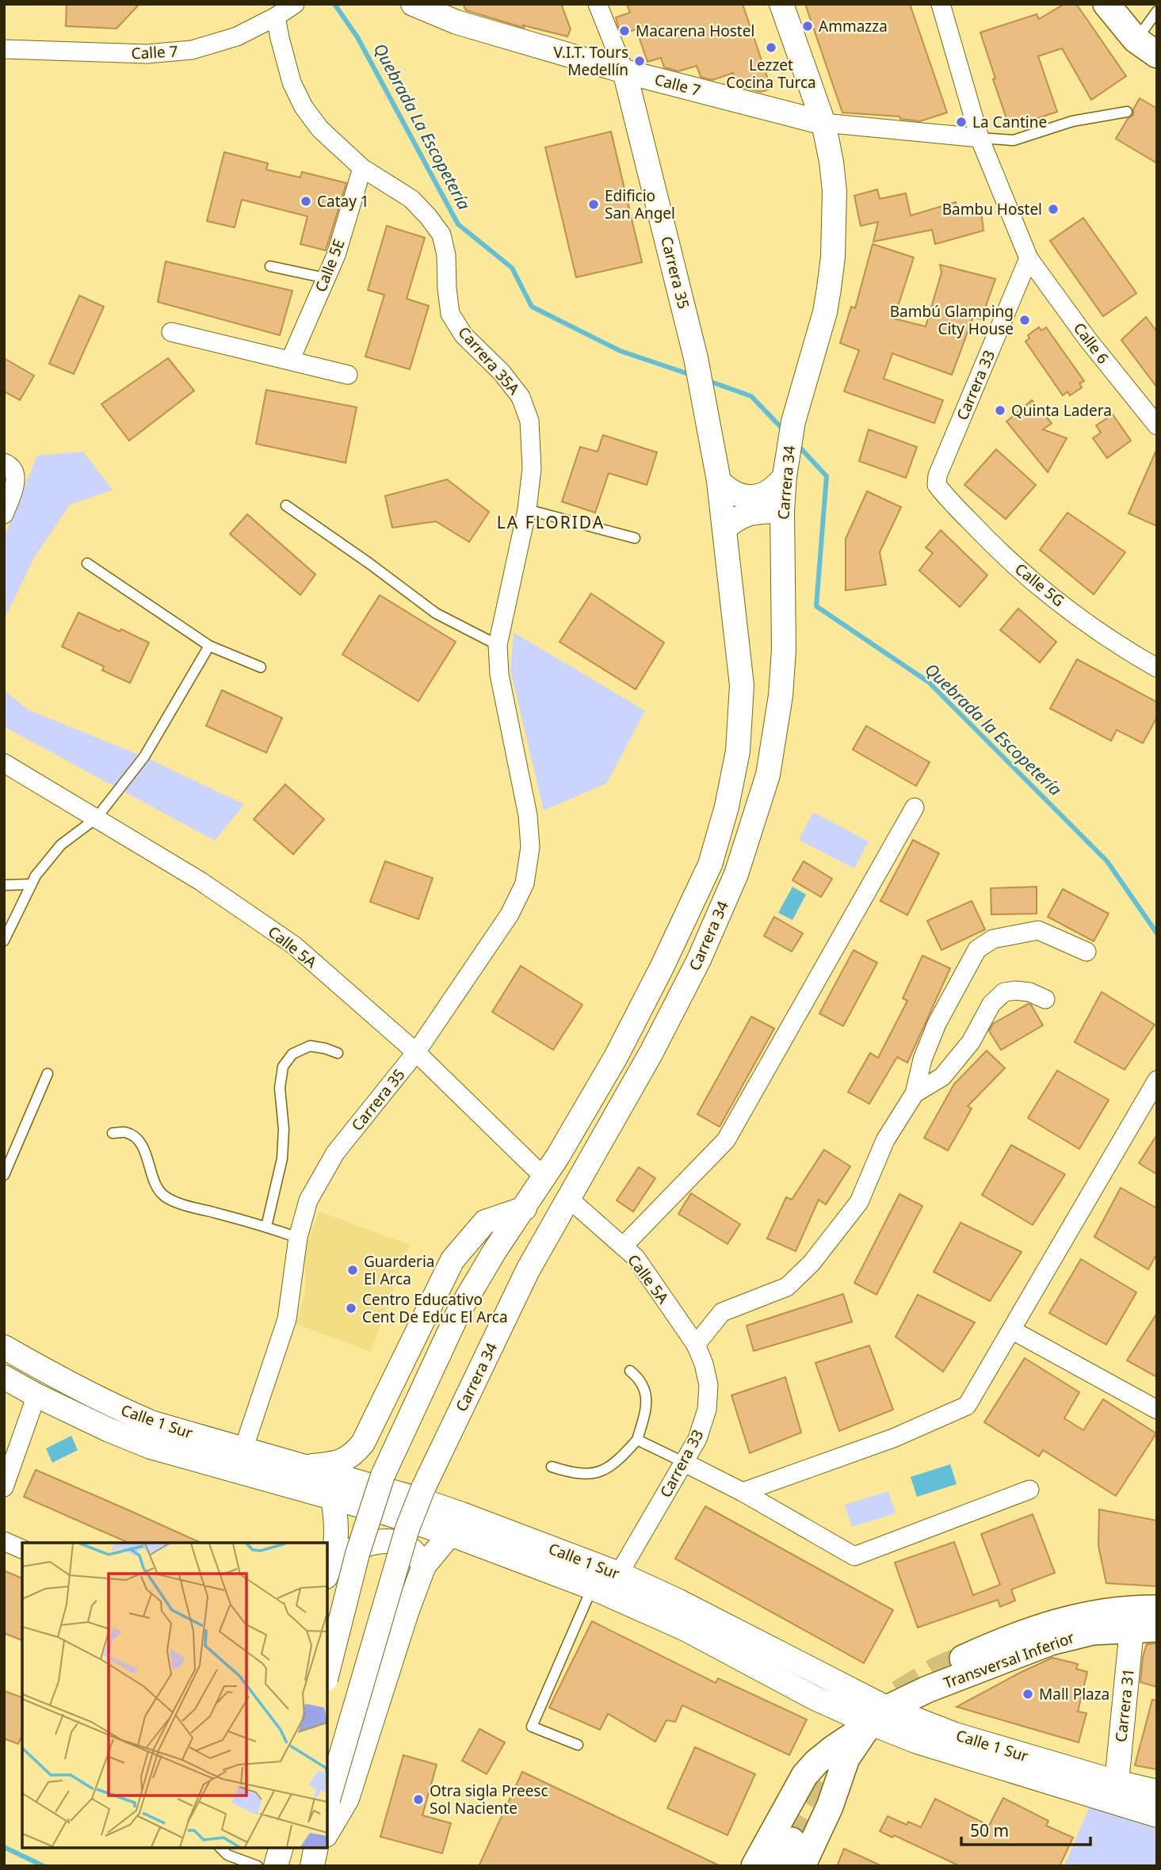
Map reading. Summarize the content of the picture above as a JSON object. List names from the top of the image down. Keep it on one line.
{"streets":{"main road":["Transversal Inferior"],"street":["Calle 7","Calle 5E","Carrera 35","Calle 6","Carrera 35A","Carrera 33","Carrera 34","Calle 5G","Calle 5A","Calle 1 Sur","Carrera 31"]},"crossings":[["Calle 7","Carrera 35"],["Calle 7","Carrera 35A"],["Calle 7","Carrera 34"],["Calle 5E","Carrera 35A"],["Carrera 35","Carrera 35A"],["Carrera 35","Carrera 34"],["Carrera 35","Calle 5A"],["Carrera 35","Calle 1 Sur"],["Calle 6","Carrera 33"],["Carrera 33","Calle 5G"],["Carrera 33","Calle 5A"],["Carrera 33","Calle 1 Sur"],["Carrera 34","Calle 5A"],["Calle 1 Sur","Transversal Inferior"],["Calle 1 Sur","Carrera 31"],["Transversal Inferior","Carrera 31"]],"districts":["LA FLORIDA"],"water":["Quebrada La Escopetería","Quebrada la Escopetería"],"places":["Ammazza","Macarena Hostel","Lezzet Cocina Turca","V.I.T. Tours Medellín","La Cantine","Catay 1","Edificio San Angel","Bambu Hostel","Bambú Glamping City House","Quinta Ladera","Guarderia El Arca","Centro Educativo Cent De Educ El Arca","Mall Plaza","Otra sigla Preesc Sol Naciente"],"scale_bar":"50 m"}
